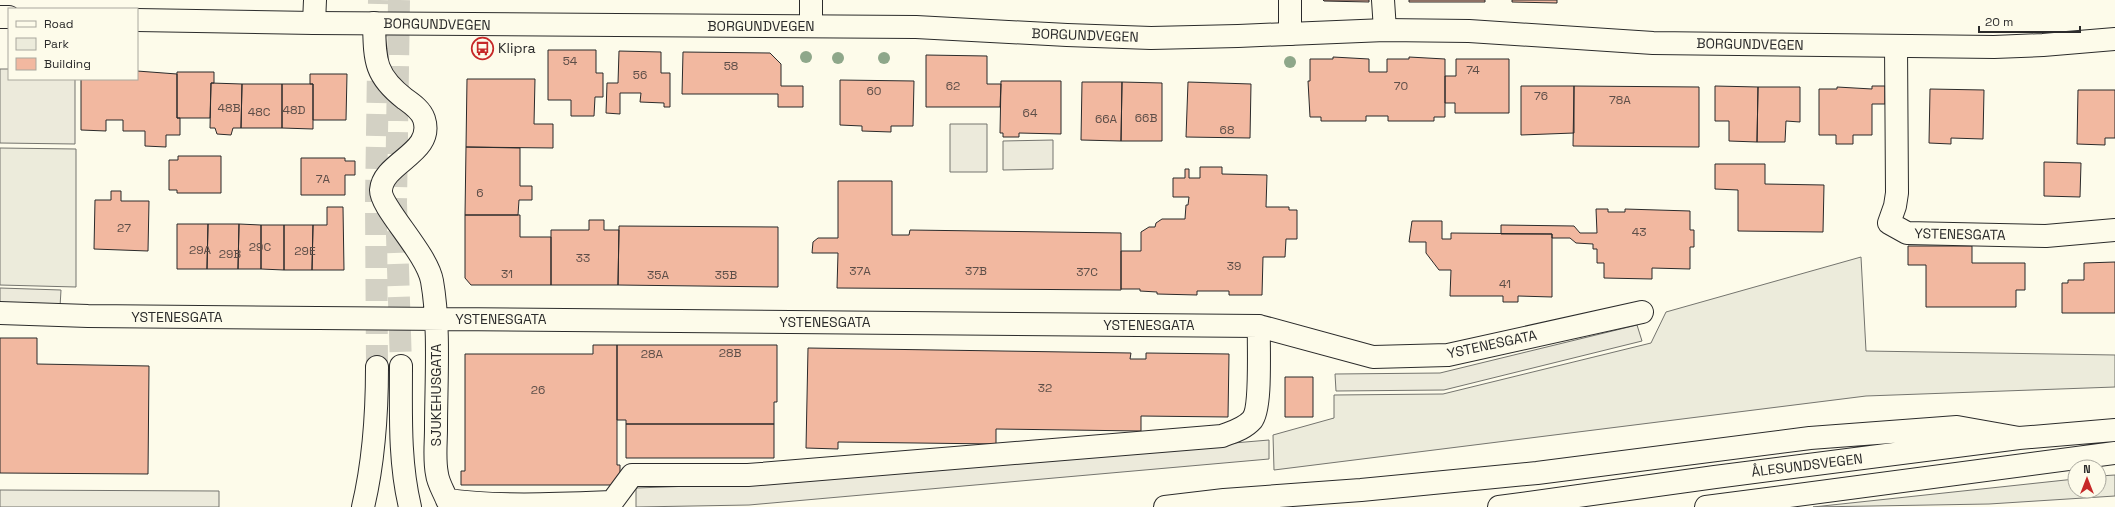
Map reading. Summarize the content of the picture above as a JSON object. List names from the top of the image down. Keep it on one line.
{"streets":{"main road":["BORGUNDVEGEN","YSTENESGATA","SJUKEHUSGATA","ÅLESUNDSVEGEN"]},"crossings":[["BORGUNDVEGEN","YSTENESGATA"],["BORGUNDVEGEN","SJUKEHUSGATA"],["YSTENESGATA","SJUKEHUSGATA"]],"places":{"bus stop":["Klipra"]},"house_numbers":["54","58","74","56","62","70","60","76","78A","48B","48D","48C","64","66B","66A","68","7A","6","27","43","29C","29A","29E","29B","33","39","37A","37B","37C","31","35A","35B","41","28B","28A","32","26"],"legend":["Road","Park","Building"],"scale_bar":"20 m","north":"top"}
